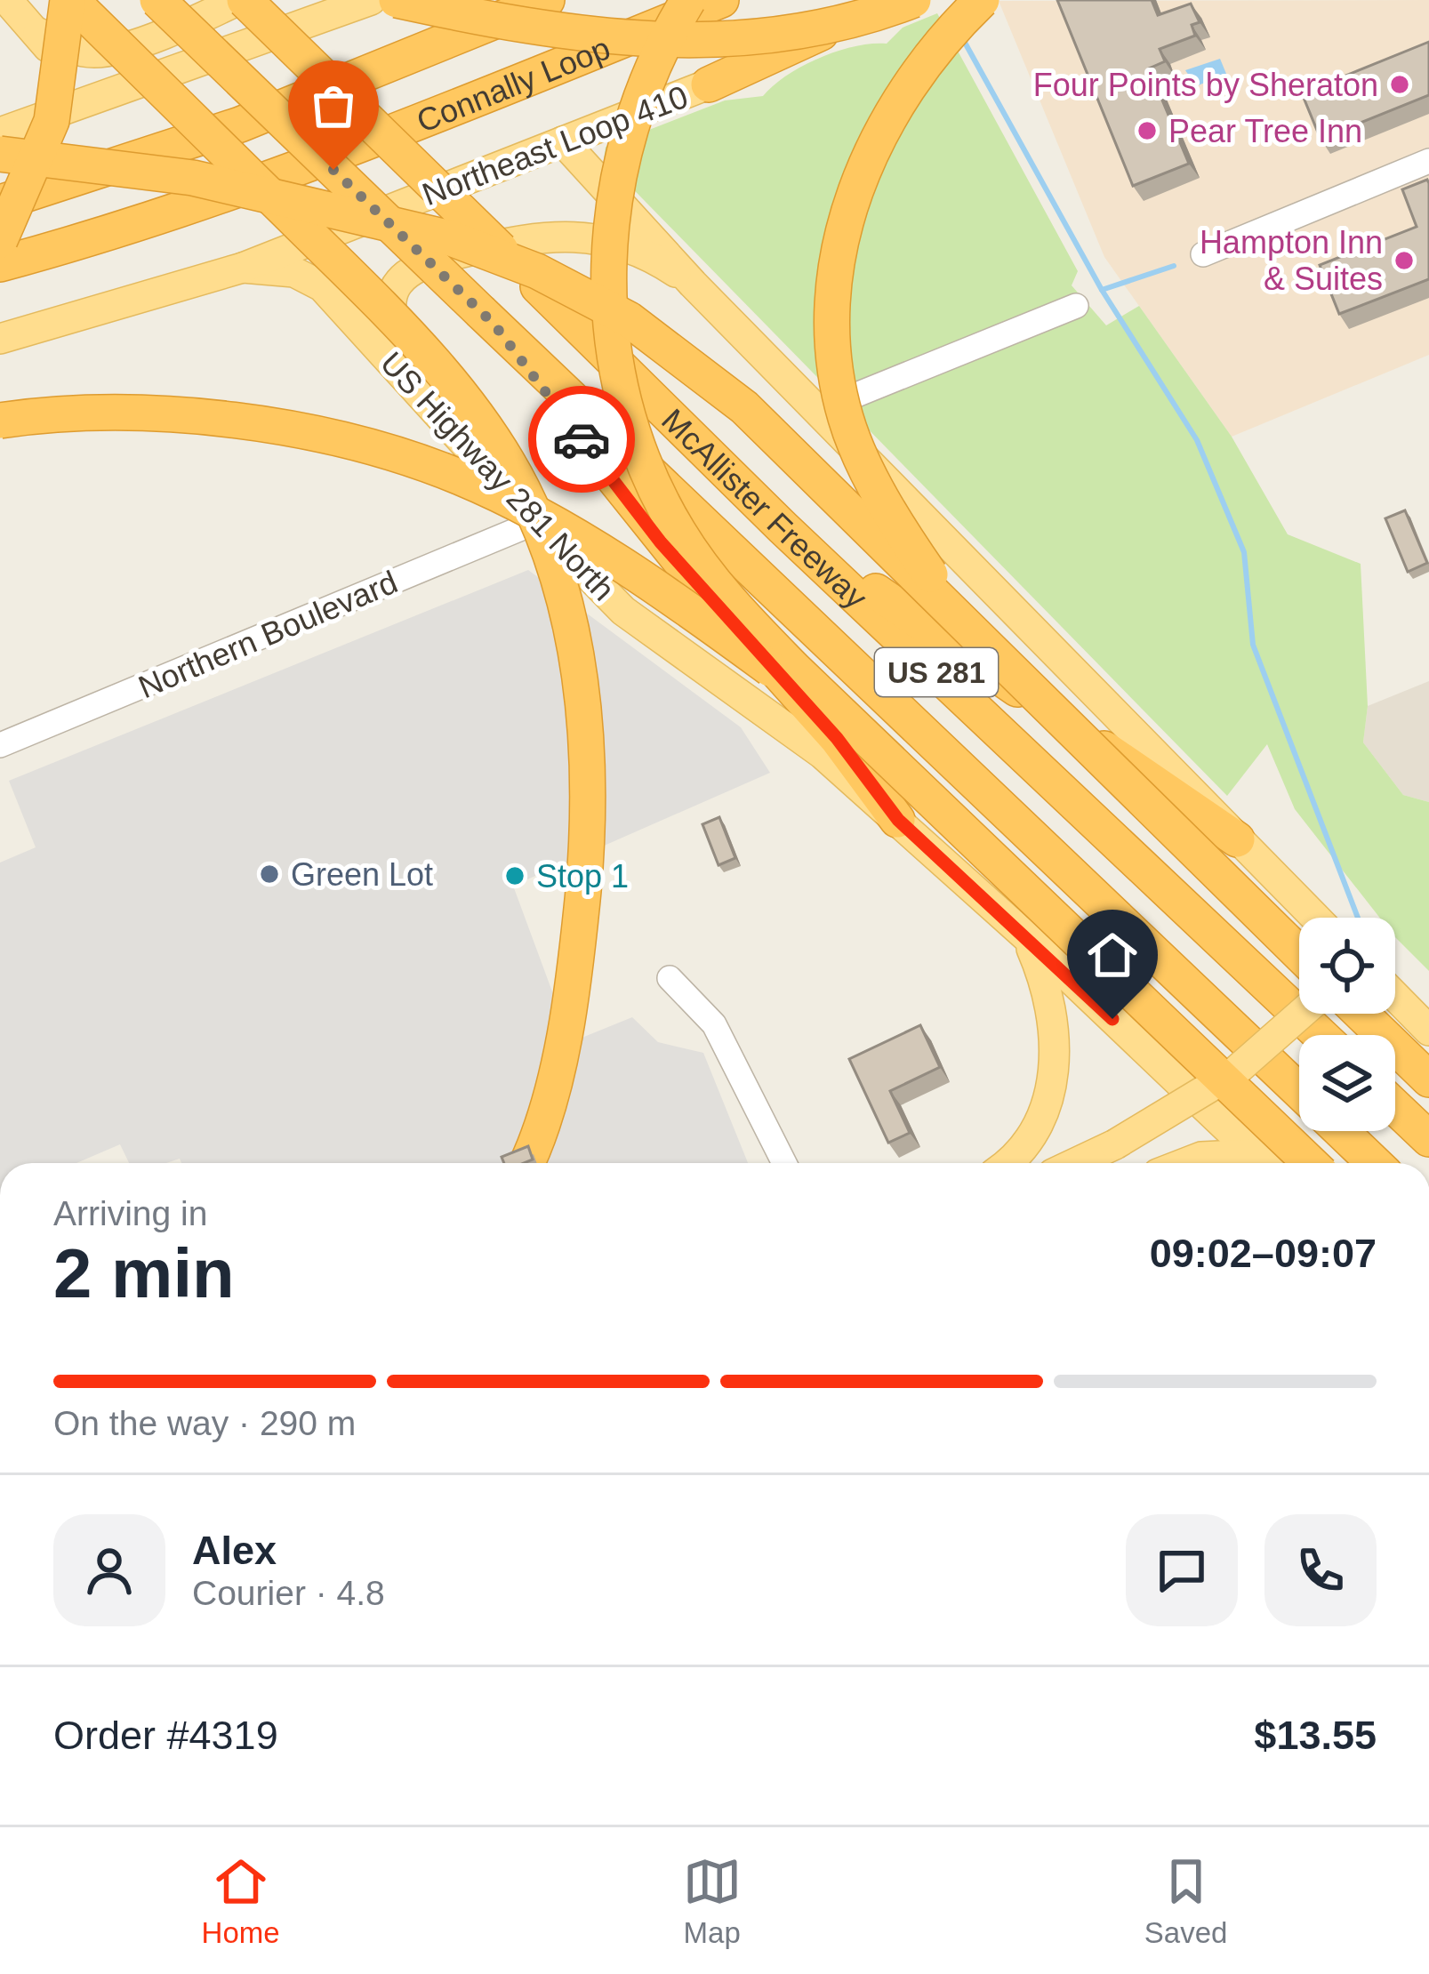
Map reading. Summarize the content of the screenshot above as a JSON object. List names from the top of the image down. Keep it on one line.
{"streets":{"highway":["Connally Loop","McAllister Freeway","US 281"],"main road":["Northeast Loop 410","US Highway 281 North"],"street":["Northern Boulevard"]},"crossings":[["Northeast Loop 410","US Highway 281 North"],["US Highway 281 North","Northern Boulevard"]],"places":["Four Points by Sheraton","Pear Tree Inn","Hampton Inn & Suites","Green Lot","Stop 1"],"page":{"heading":["2 min","Arriving in","09:02–09:07"],"panel":["Alex","Courier · 4.8","Order #4319","$13.55"],"bar":"On the way · 290 m","tabs":["Home","Map","Saved"]}}
